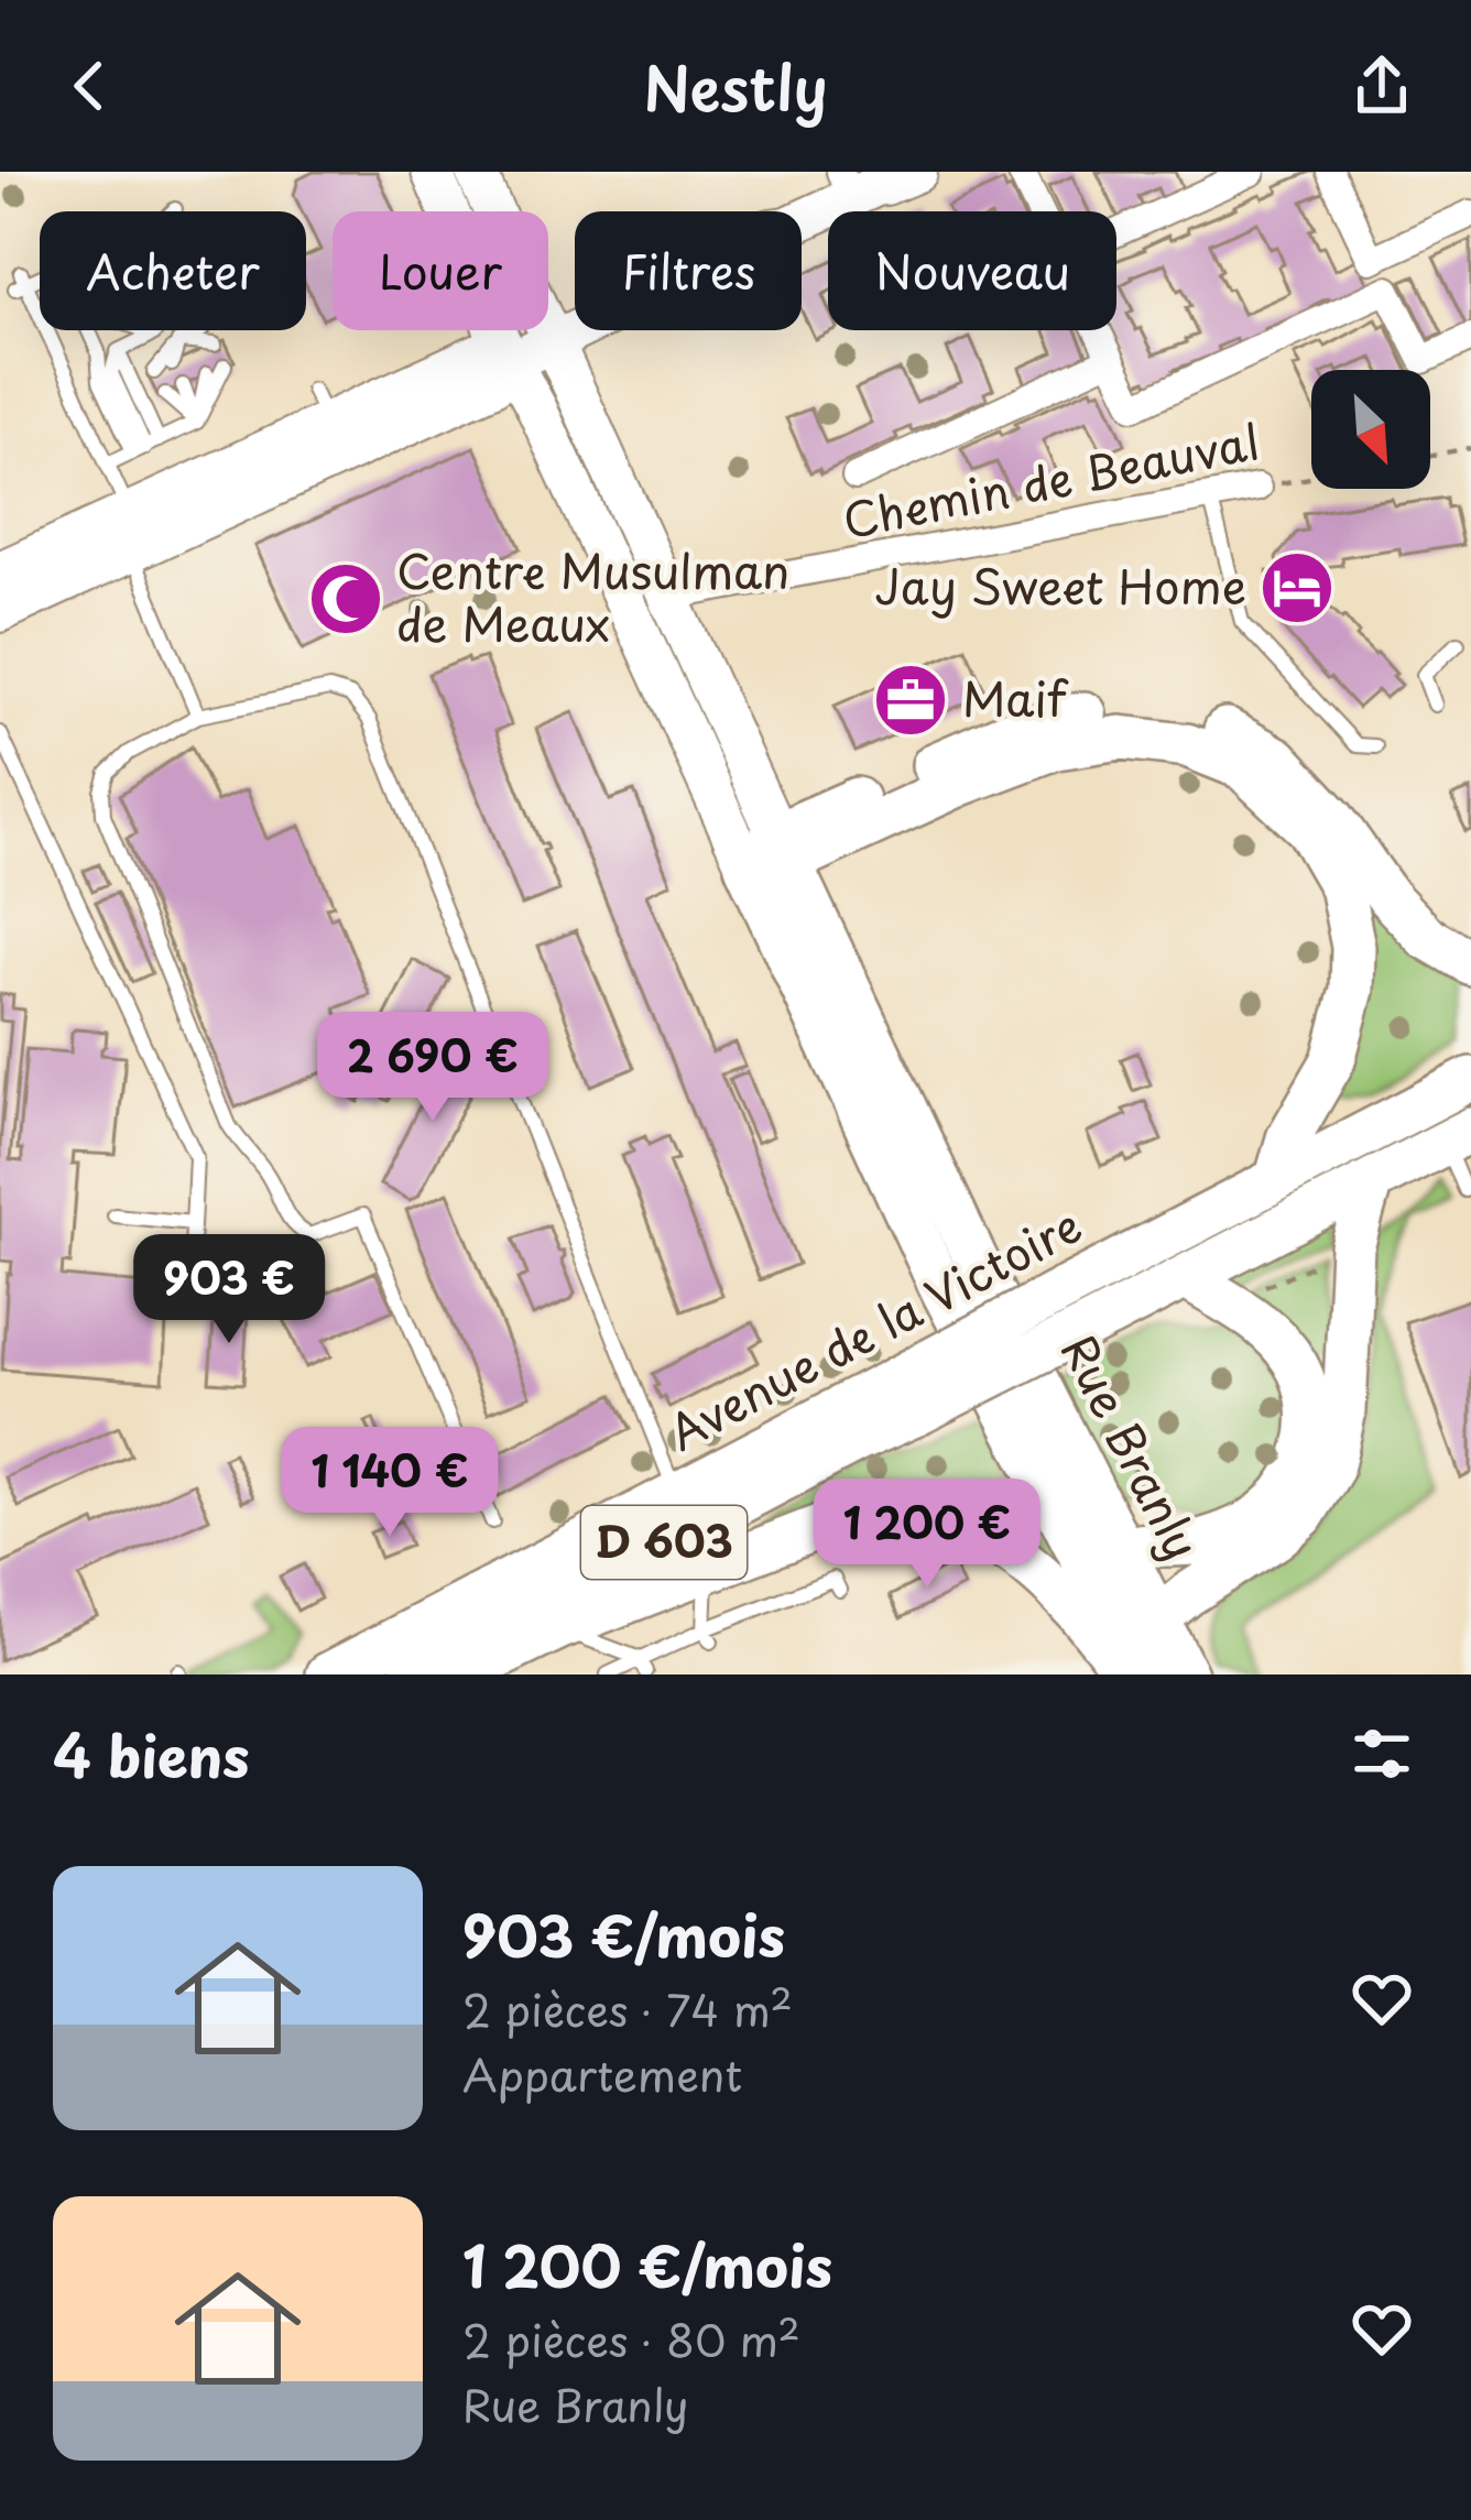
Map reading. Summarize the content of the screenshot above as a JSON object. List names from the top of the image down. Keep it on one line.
{"streets":{"main road":["Avenue de la Victoire","Rue Branly","D 603"],"street":["Chemin de Beauval"]},"places":{"hotel":["Jay Sweet Home"],"mosque":["Centre Musulman de Meaux"],"office":["Maif"]},"north":"bottom right","page":{"header":"Nestly","chip":["Acheter","Louer","Filtres","Nouveau"],"price":["2 690 €","903 €","1 140 €","1 200 €"],"heading":"4 biens","list":[{"name":"903 €/mois","note":"2 pièces · 74 m² · Appartement"},{"name":"1 200 €/mois","note":"2 pièces · 80 m² · Rue Branly"}]}}
